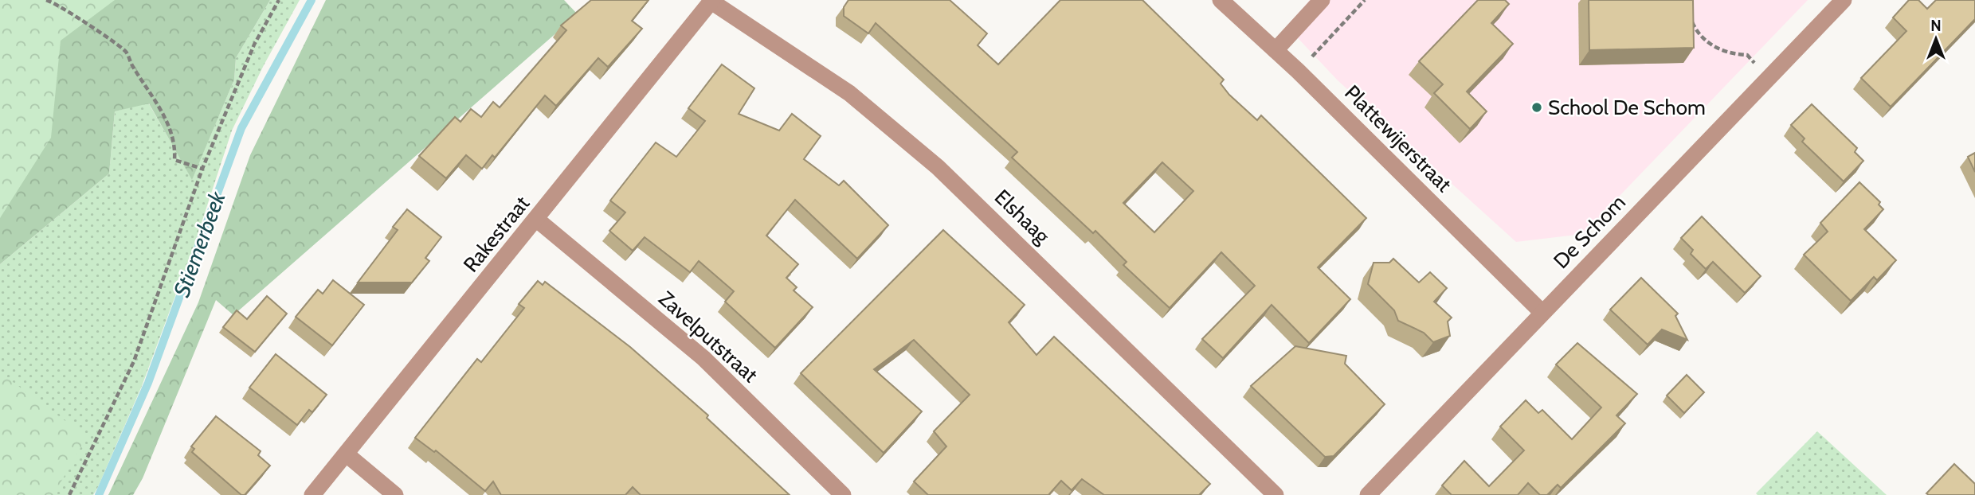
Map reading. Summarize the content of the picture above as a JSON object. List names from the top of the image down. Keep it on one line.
{"streets":{"street":["Plattewijerstraat","Elshaag","De Schom","Rakestraat","Zavelputstraat"]},"crossings":[["Plattewijerstraat","De Schom"],["Elshaag","Rakestraat"],["Rakestraat","Zavelputstraat"]],"water":["Stiemerbeek"],"places":["School De Schom"],"north":"top"}
